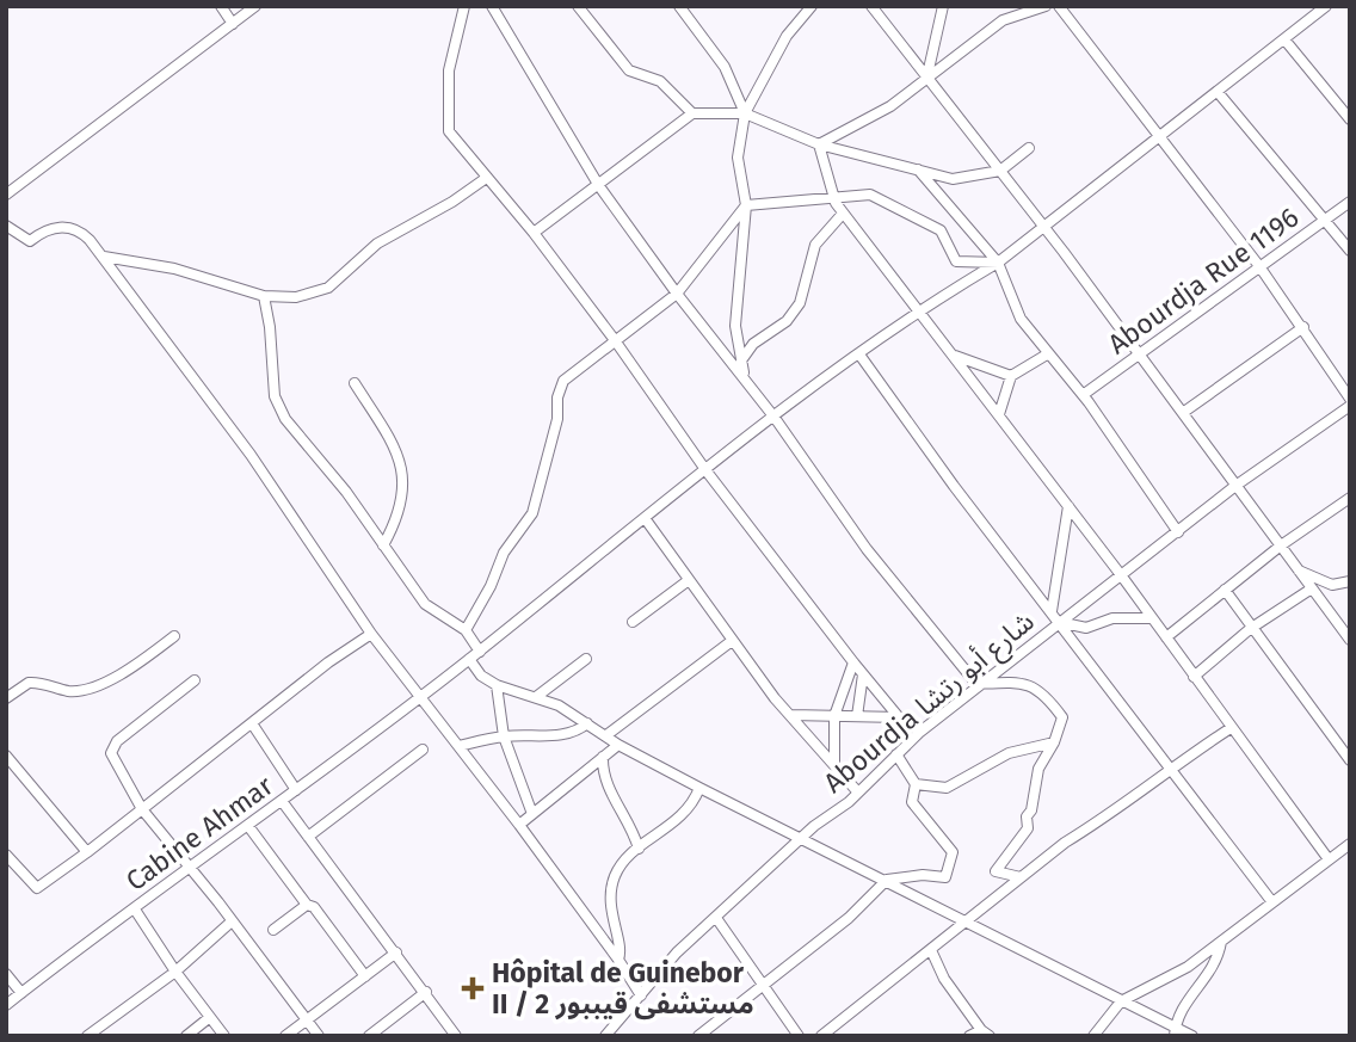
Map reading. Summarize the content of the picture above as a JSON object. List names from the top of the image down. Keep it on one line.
{"streets":{"street":["Abourdja Rue 1196","Abourdja شارع أبو رتشا","Cabine Ahmar"]},"places":{"health":["Hôpital de Guinebor II / مستشفى قيببور 2"]}}
